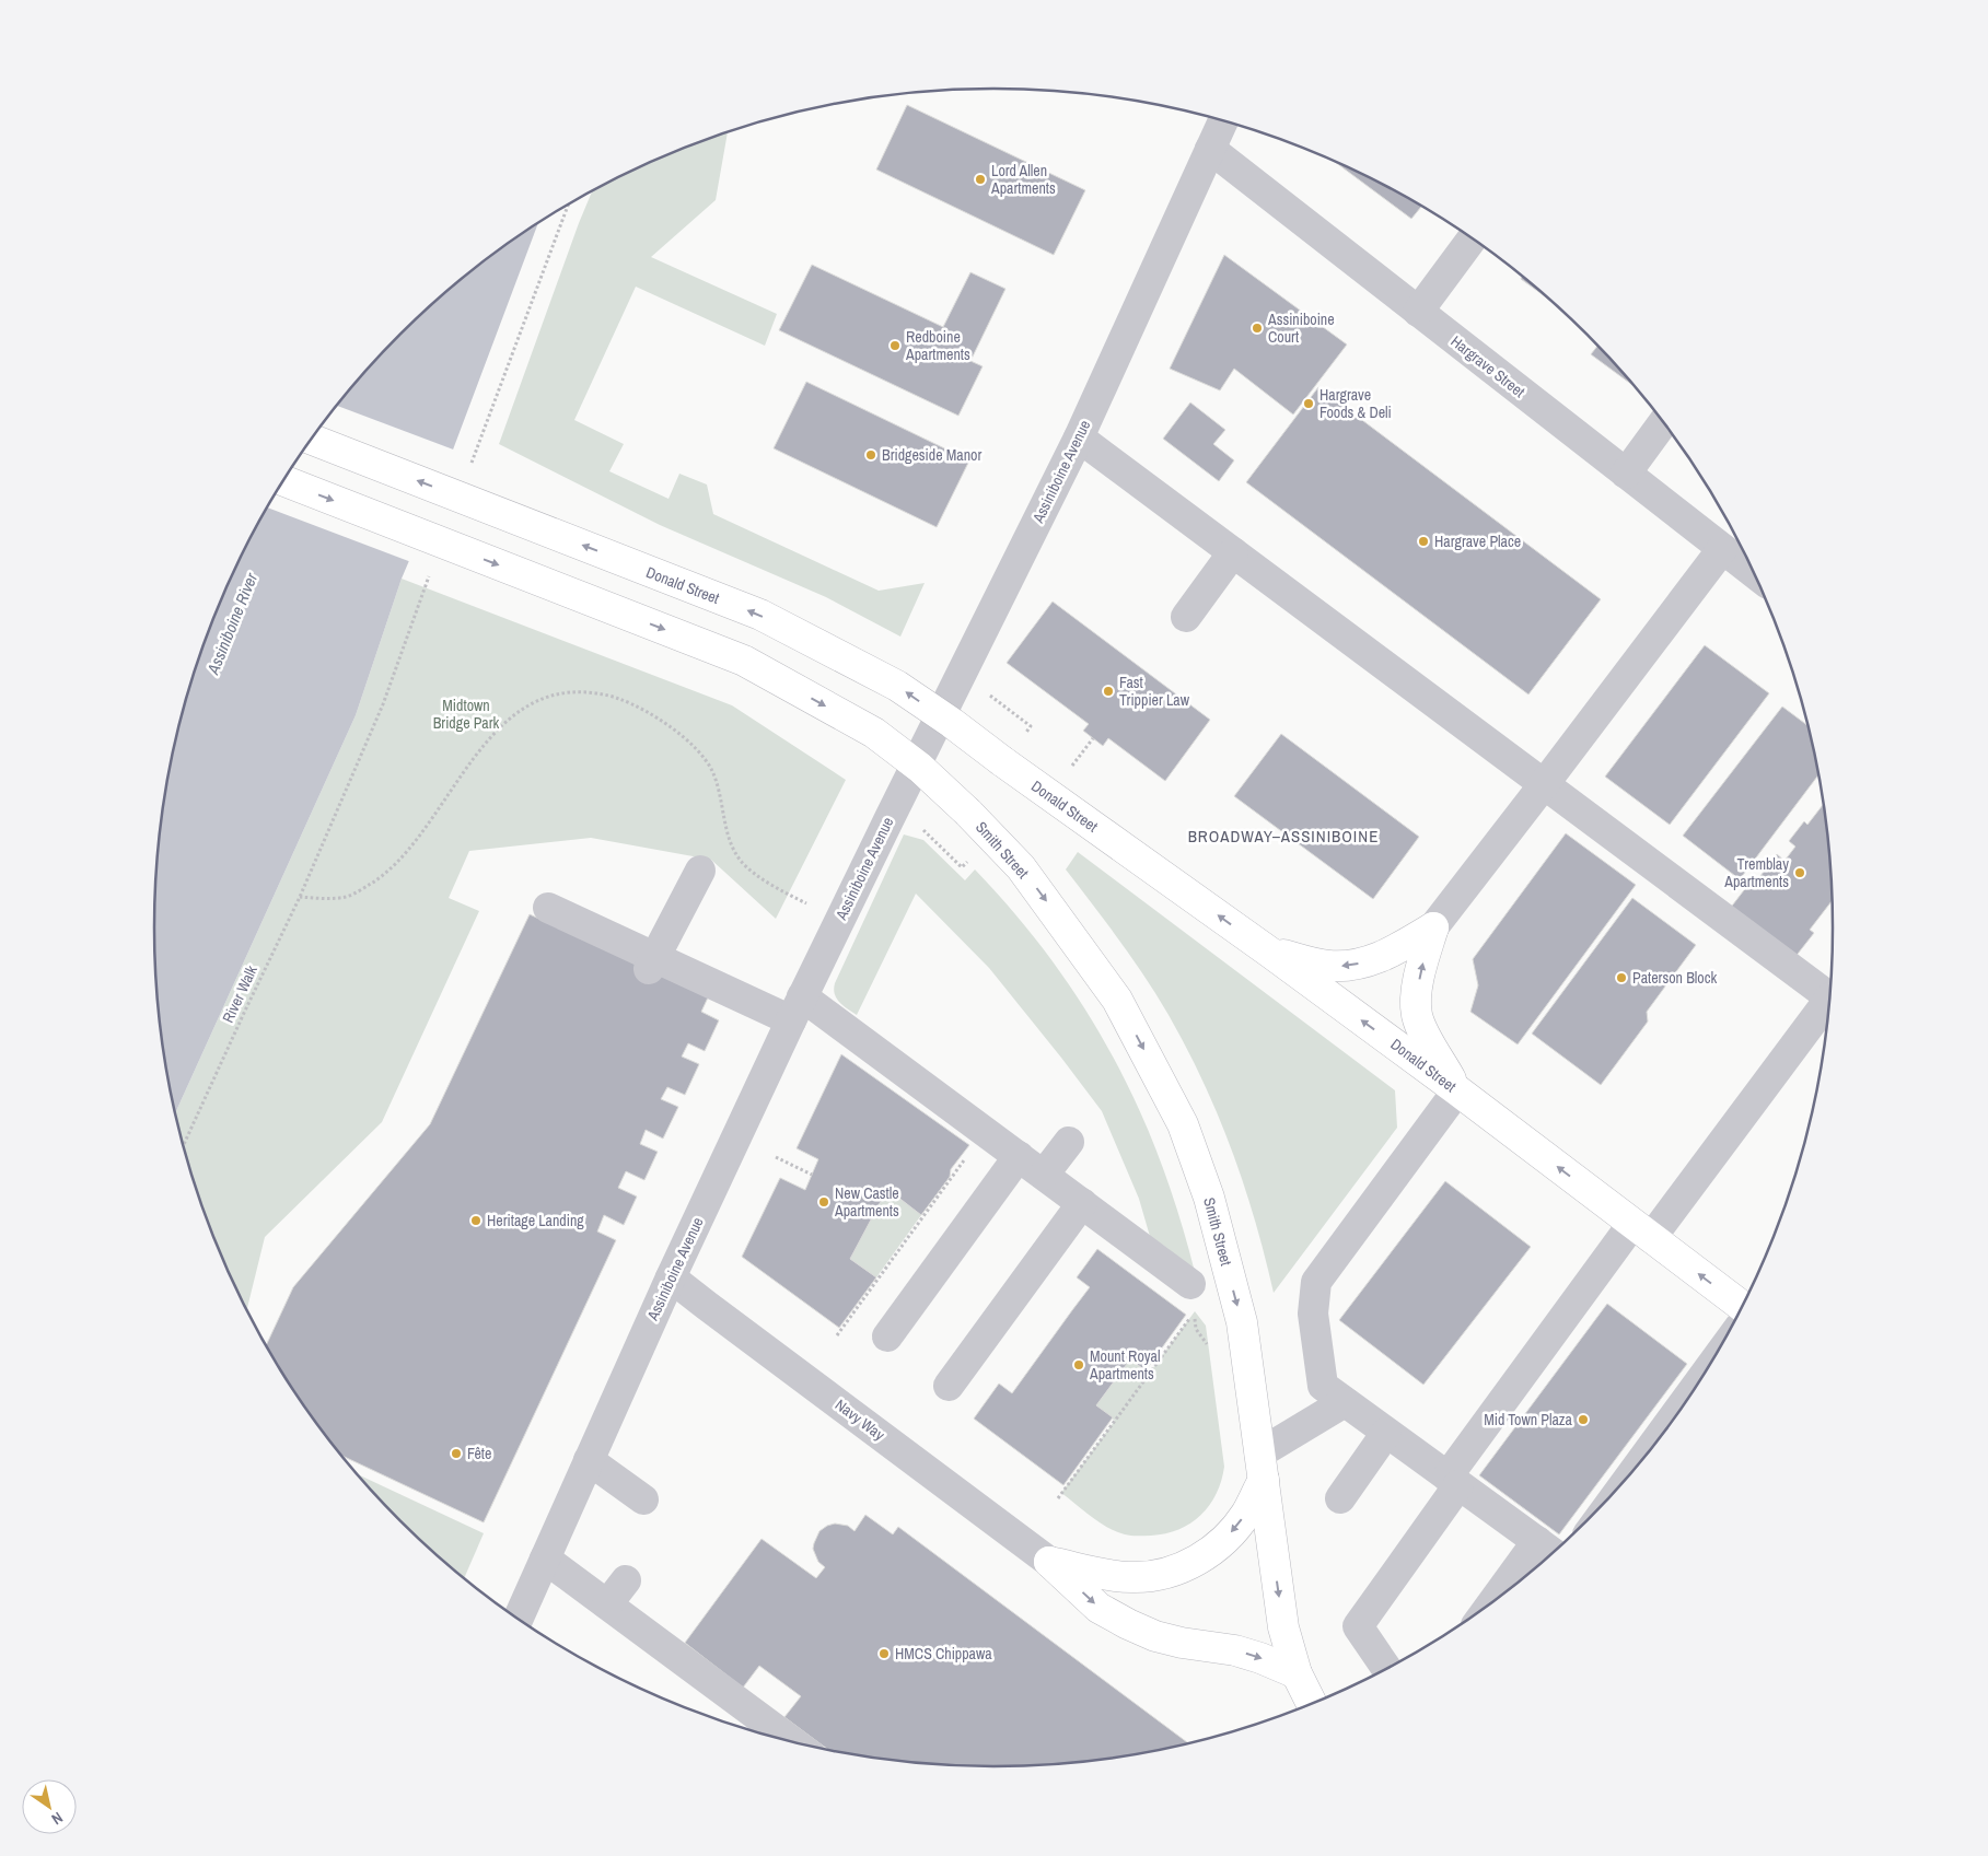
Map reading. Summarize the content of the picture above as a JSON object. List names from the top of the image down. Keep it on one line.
{"streets":{"main road":["Donald Street","Smith Street"],"street":["Hargrave Street","Assiniboine Avenue","Navy Way"],"path":["River Walk"]},"crossings":[["Hargrave Street","Assiniboine Avenue"],["Assiniboine Avenue","Navy Way"]],"one_way":["Donald Street","Smith Street"],"districts":["BROADWAY–ASSINIBOINE"],"water":["Assiniboine River"],"parks":["Midtown Bridge Park"],"places":["Lord Allen Apartments","Assiniboine Court","Redboine Apartments","Hargrave Foods & Deli","Bridgeside Manor","Hargrave Place","Fast Trippier Law","Tremblay Apartments","Paterson Block","New Castle Apartments","Heritage Landing","Mount Royal Apartments","Mid Town Plaza","Fête","HMCS Chippawa"],"north":"bottom right"}
